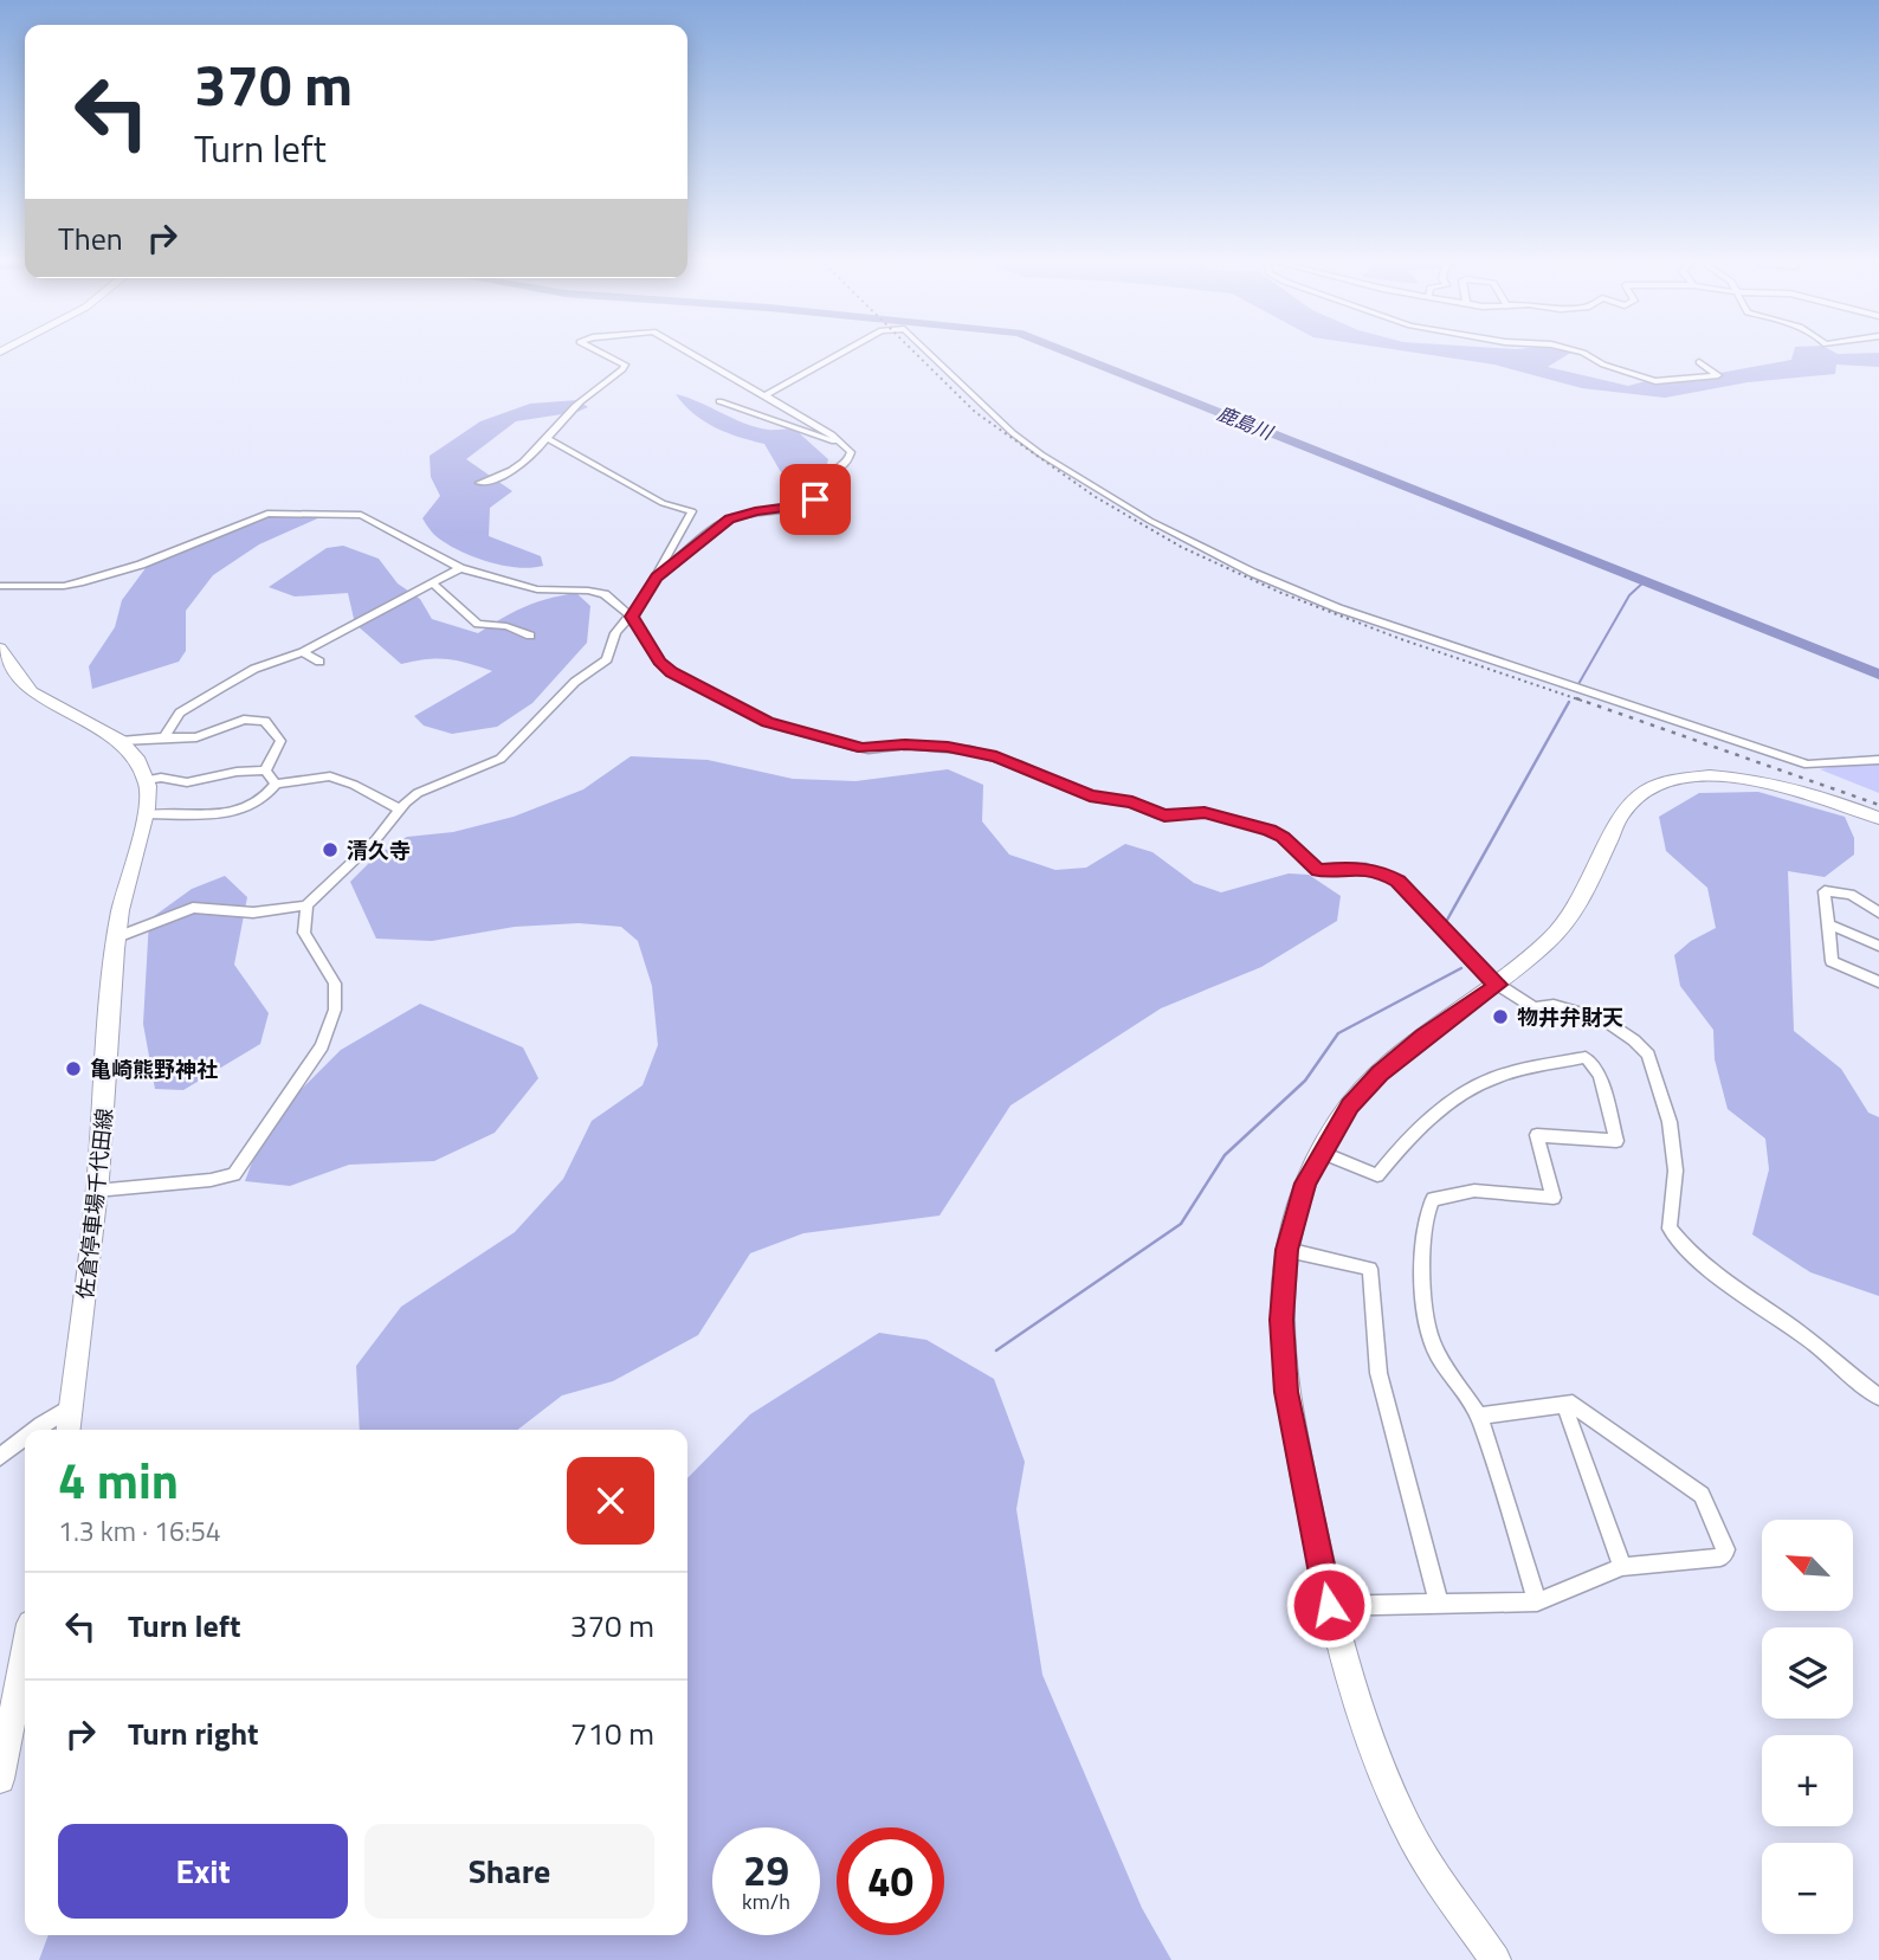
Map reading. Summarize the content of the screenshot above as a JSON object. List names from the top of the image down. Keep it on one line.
{"streets":{"main road":["佐倉停車場千代田線"]},"water":["鹿島川"],"places":["清久寺","物井弁財天","亀崎熊野神社"],"north":"top left","page":{"turn":["370 m","Turn left"],"then":"Then","heading":["4 min","1.3 km · 16:54"],"map_buttons":["+","−"],"list":[{"name":"Turn left","value":"370 m"},{"name":"Turn right","value":"710 m"}],"buttons":["Exit","Share"],"speed":"29 km/h","limit":"40"}}
